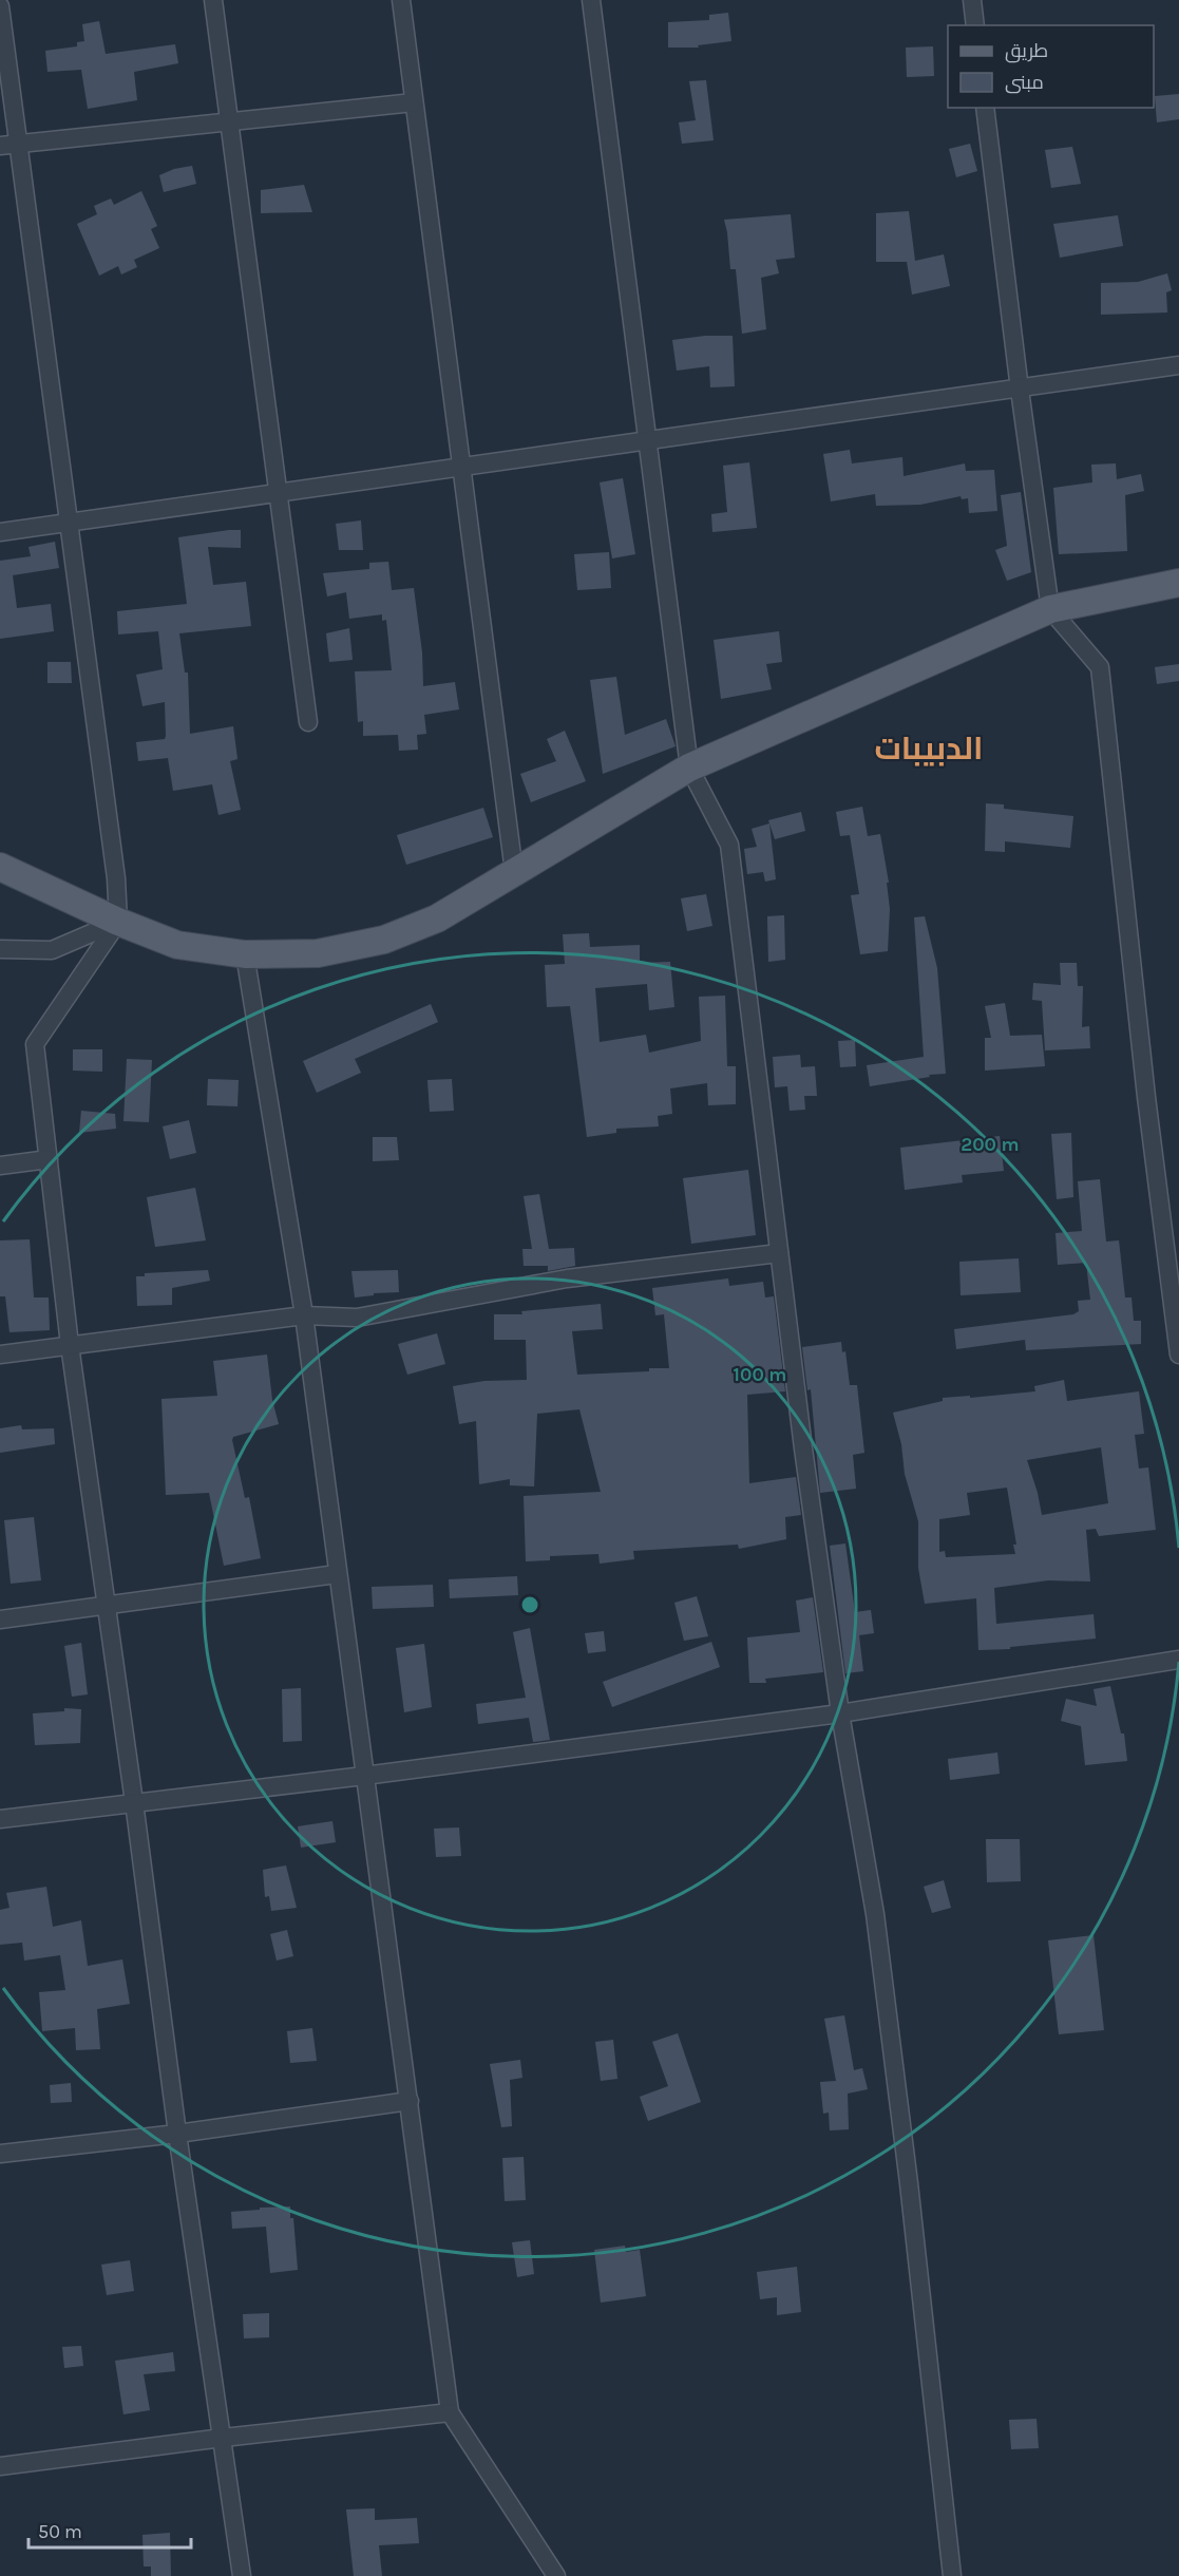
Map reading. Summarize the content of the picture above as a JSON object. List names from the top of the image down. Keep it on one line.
{"districts":["الدبيبات"],"legend":["طريق","مبنى"],"scale_bar":"50 m","rings":["200 m","100 m"]}
